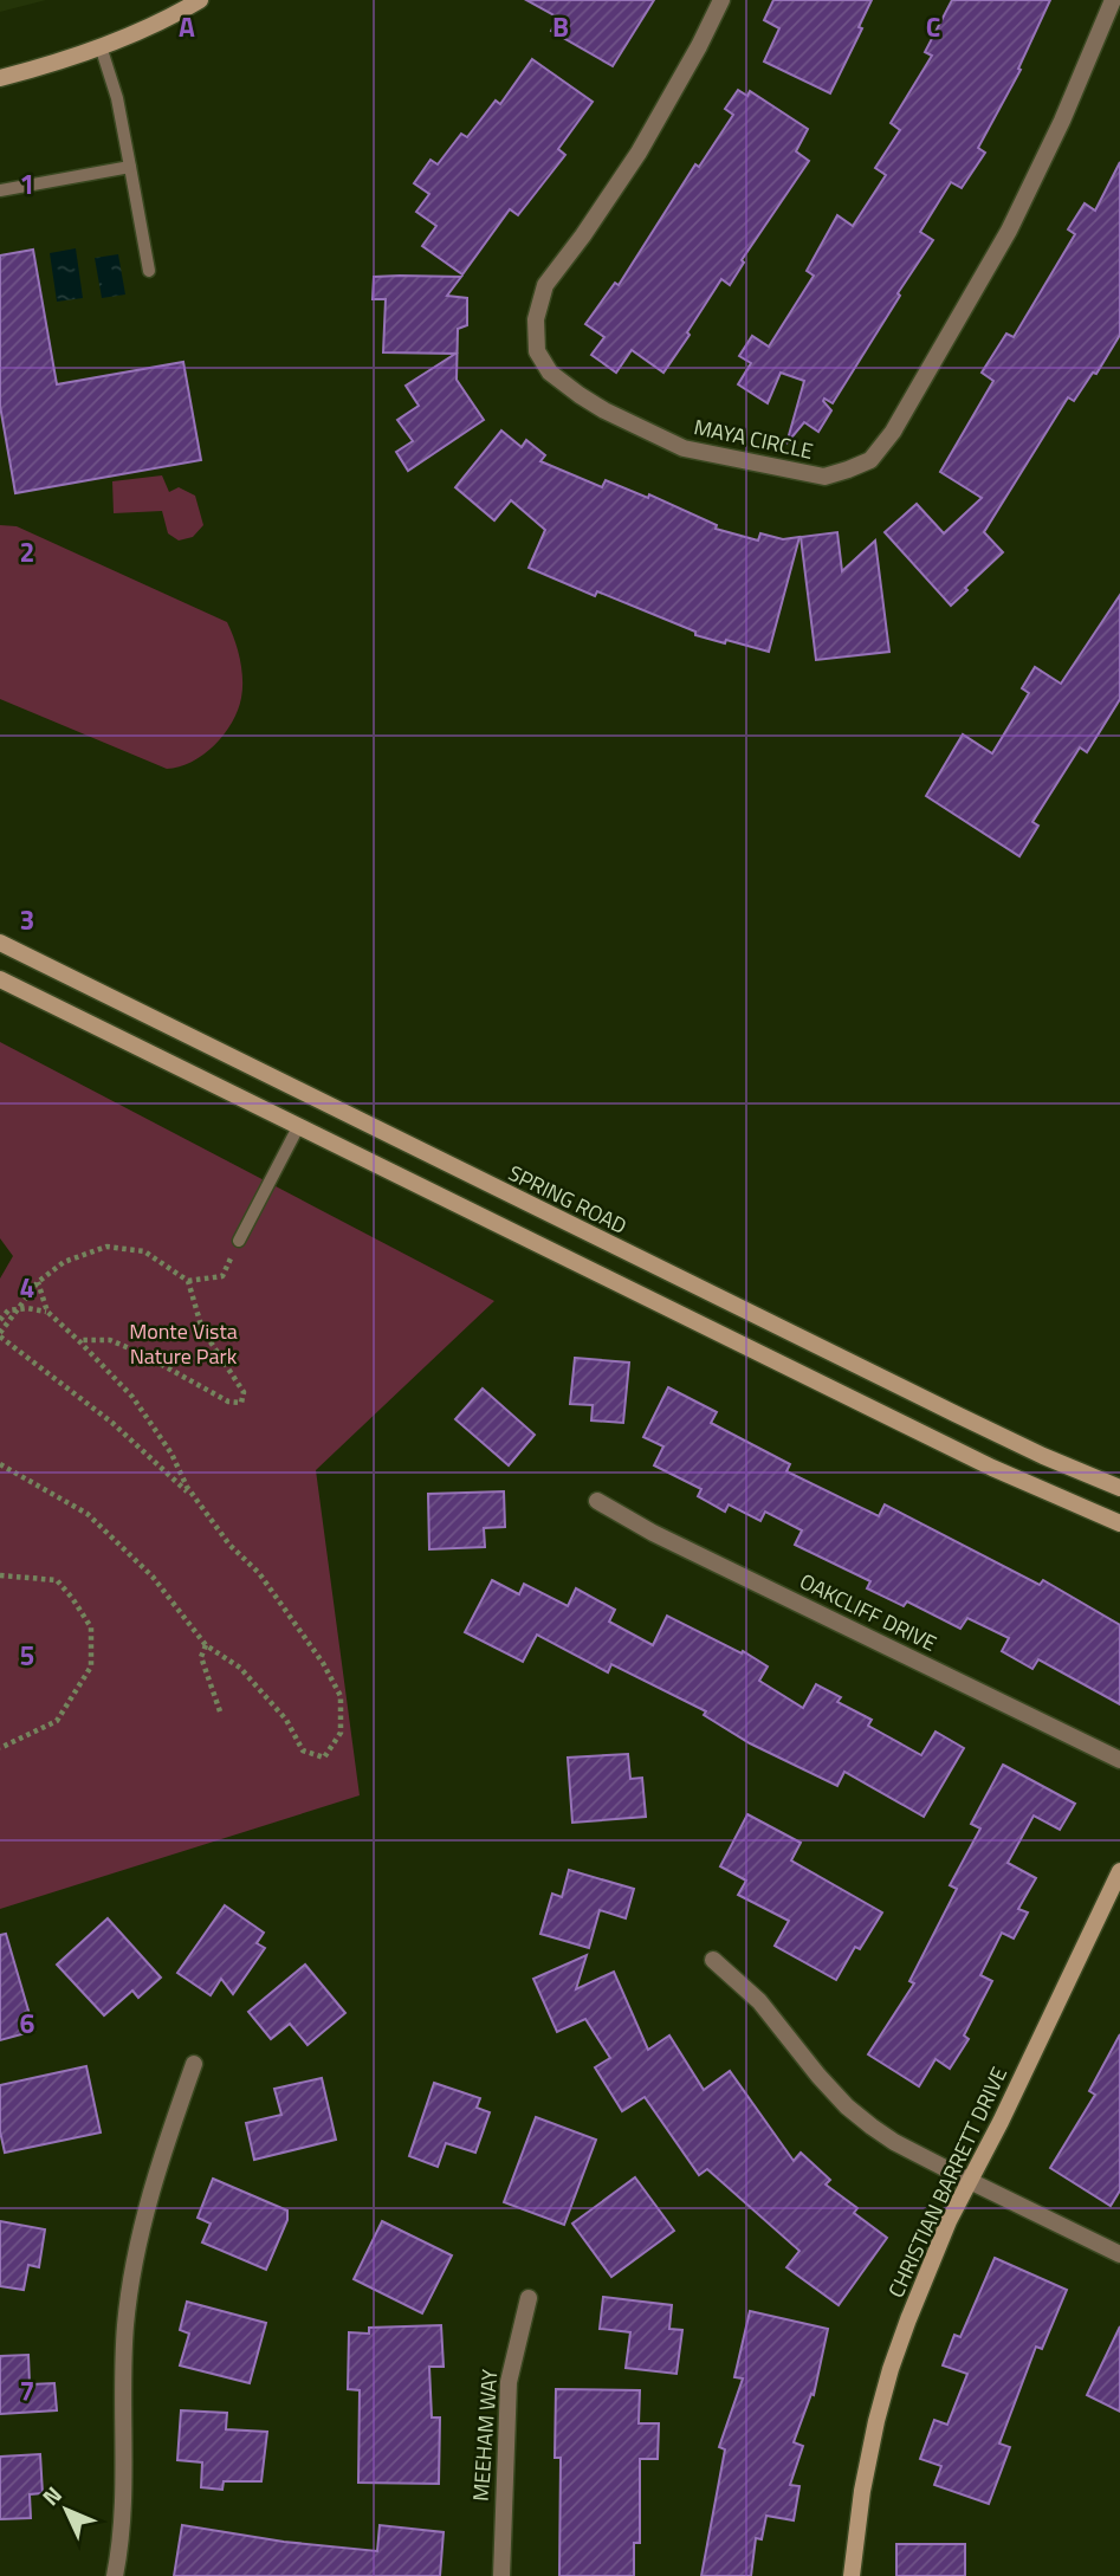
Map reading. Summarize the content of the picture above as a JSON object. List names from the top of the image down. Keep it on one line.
{"streets":{"main road":["SPRING ROAD","CHRISTIAN BARRETT DRIVE"],"street":["MAYA CIRCLE","OAKCLIFF DRIVE","MEEHAM WAY"]},"parks":["Monte Vista Nature Park"],"north":"top left","grid":{"columns":["A","B","C"],"rows":["1","2","3","4","5","6","7"]}}
